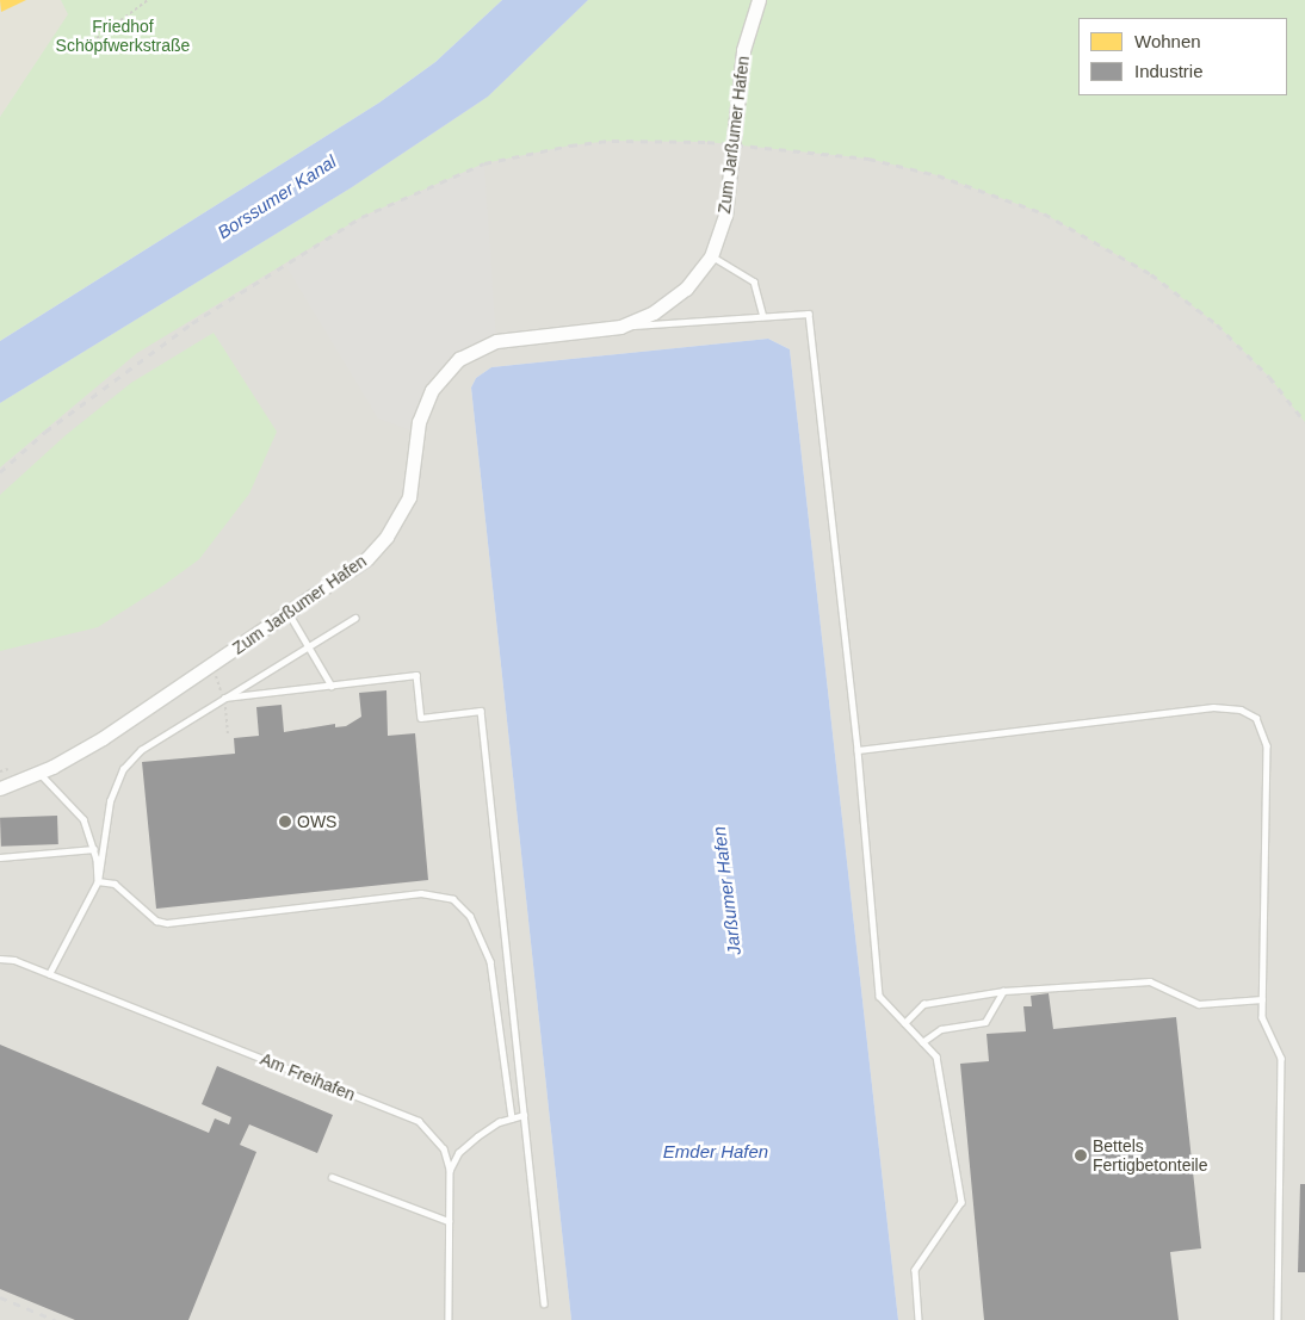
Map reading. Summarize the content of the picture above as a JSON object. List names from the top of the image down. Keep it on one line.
{"streets":{"street":["Zum Jarßumer Hafen"],"lane":["Am Freihafen"]},"water":["Borssumer Kanal","Jarßumer Hafen","Emder Hafen"],"parks":["Friedhof Schöpfwerkstraße"],"places":["OWS","Bettels Fertigbetonteile"],"legend":["Wohnen","Industrie"]}
